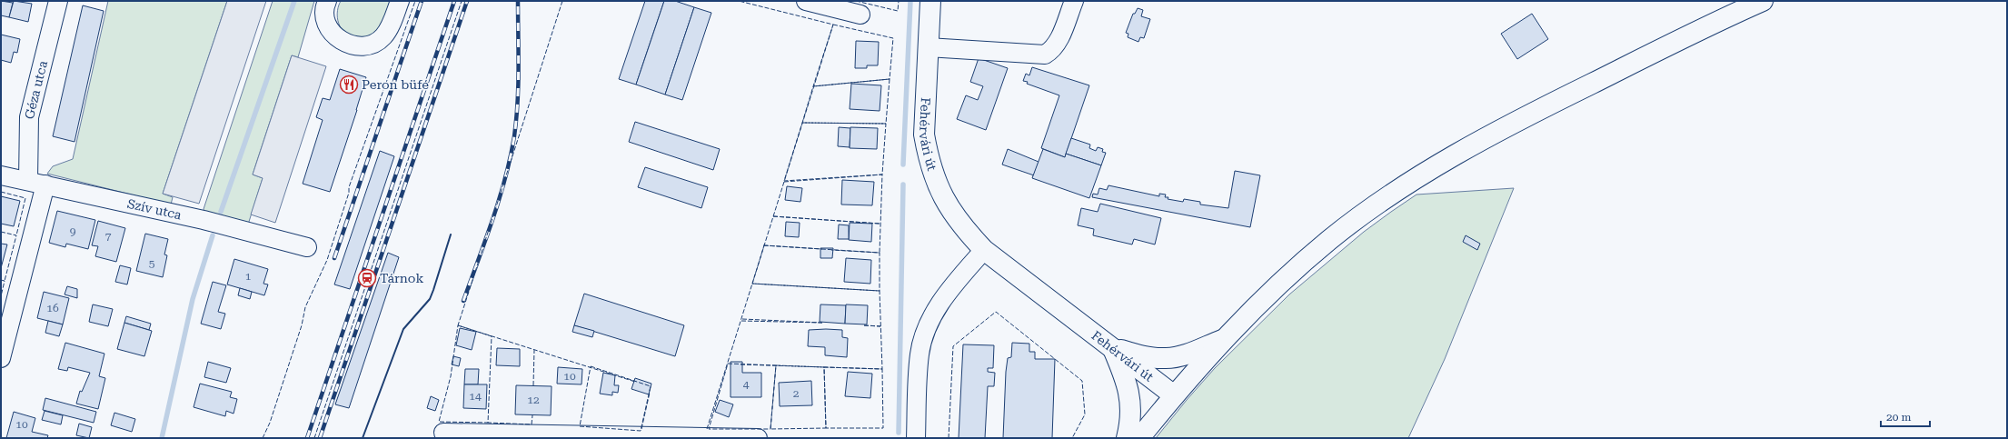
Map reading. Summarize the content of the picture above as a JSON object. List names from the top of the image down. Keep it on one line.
{"streets":{"main road":["Fehérvári út"],"street":["Géza utca","Szív utca"]},"crossings":[["Géza utca","Szív utca"]],"places":{"restaurant":["Peron büfé"],"station":["Tárnok"]},"house_numbers":["9","7","5","1","16","10","4","2","14","12","10"],"scale_bar":"20 m"}
